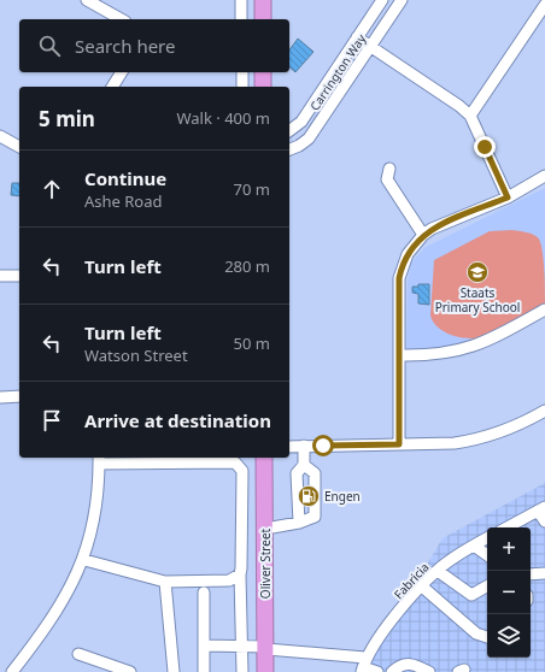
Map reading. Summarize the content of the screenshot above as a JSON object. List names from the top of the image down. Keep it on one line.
{"streets":{"highway":["Oliver Street"],"street":["Carrington Way","Fabricia"]},"places":{"school or university":["Staats Primary School"],"fuel station":["Engen"]},"page":{"search":"Search here","heading":["5 min","Walk · 400 m"],"list":[["Continue","Ashe Road","70 m"],["Turn left","280 m"],["Turn left","Watson Street","50 m"],"Arrive at destination"],"map_buttons":["+","−"]}}
